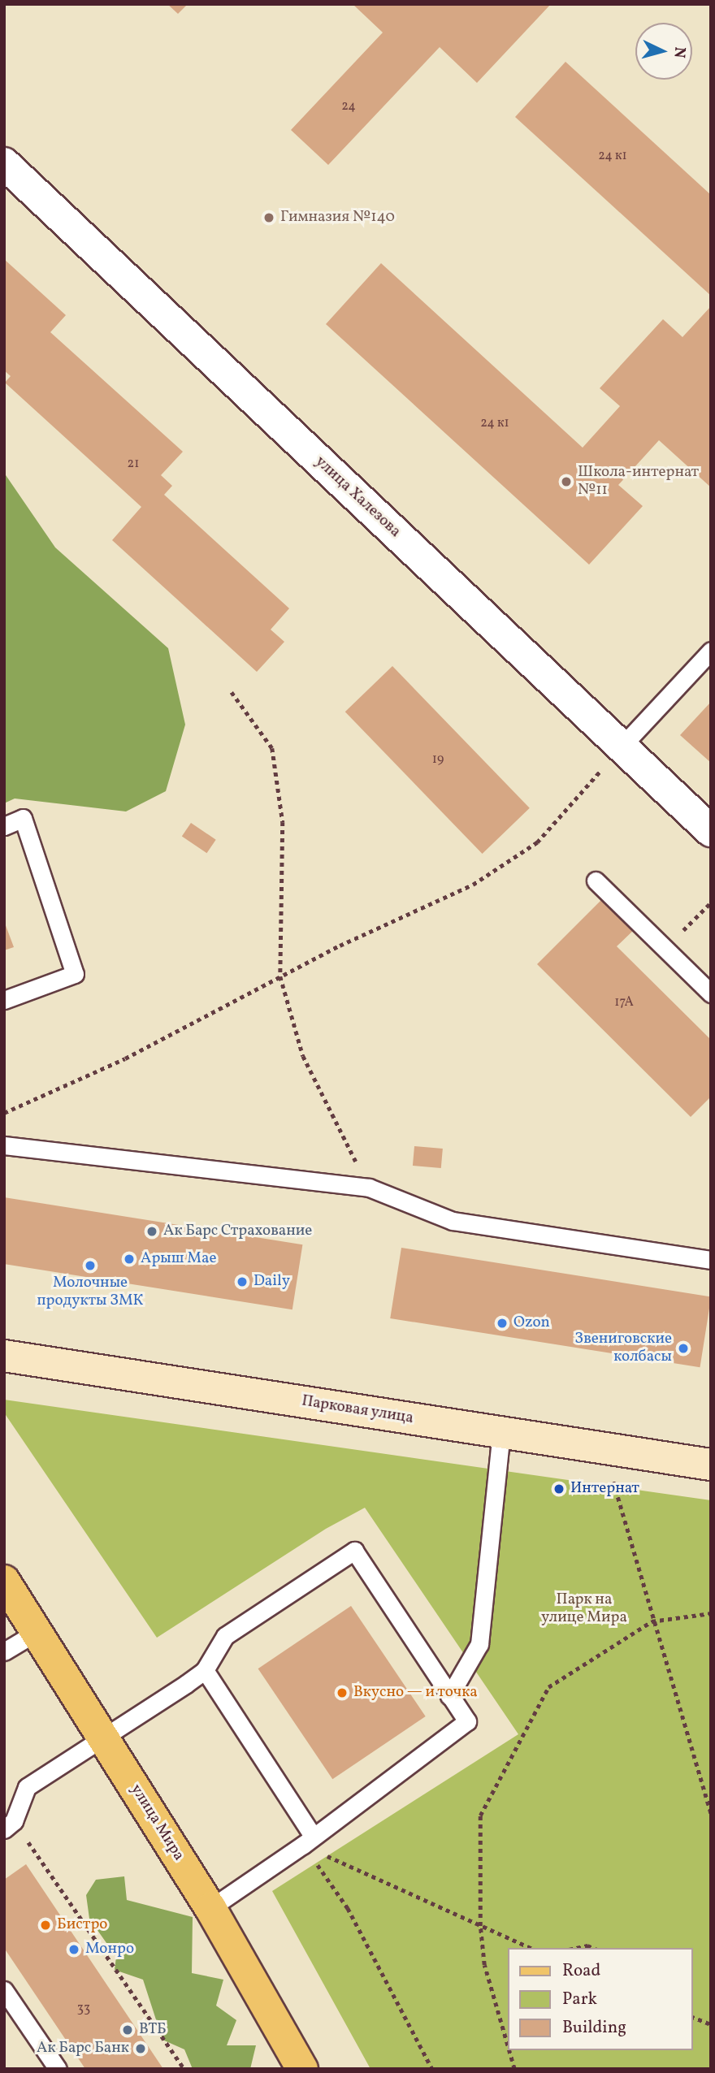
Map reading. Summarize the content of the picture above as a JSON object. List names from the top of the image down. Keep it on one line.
{"streets":{"main road":["улица Мира"],"street":["улица Халезова","Парковая улица"]},"parks":["Парк на улице Мира"],"places":["Гимназия №140","Школа-интернат №11","Ак Барс Страхование","Арыш Мае","Молочные продукты ЗМК","Daily","Ozon","Звениговские колбасы","Интернат","Вкусно — и точка","Бистро","Монро","ВТБ","Ак Барс Банк"],"house_numbers":["24","24 к1","24 к1","21","19","17А","33"],"legend":["Road","Park","Building"],"north":"right"}
